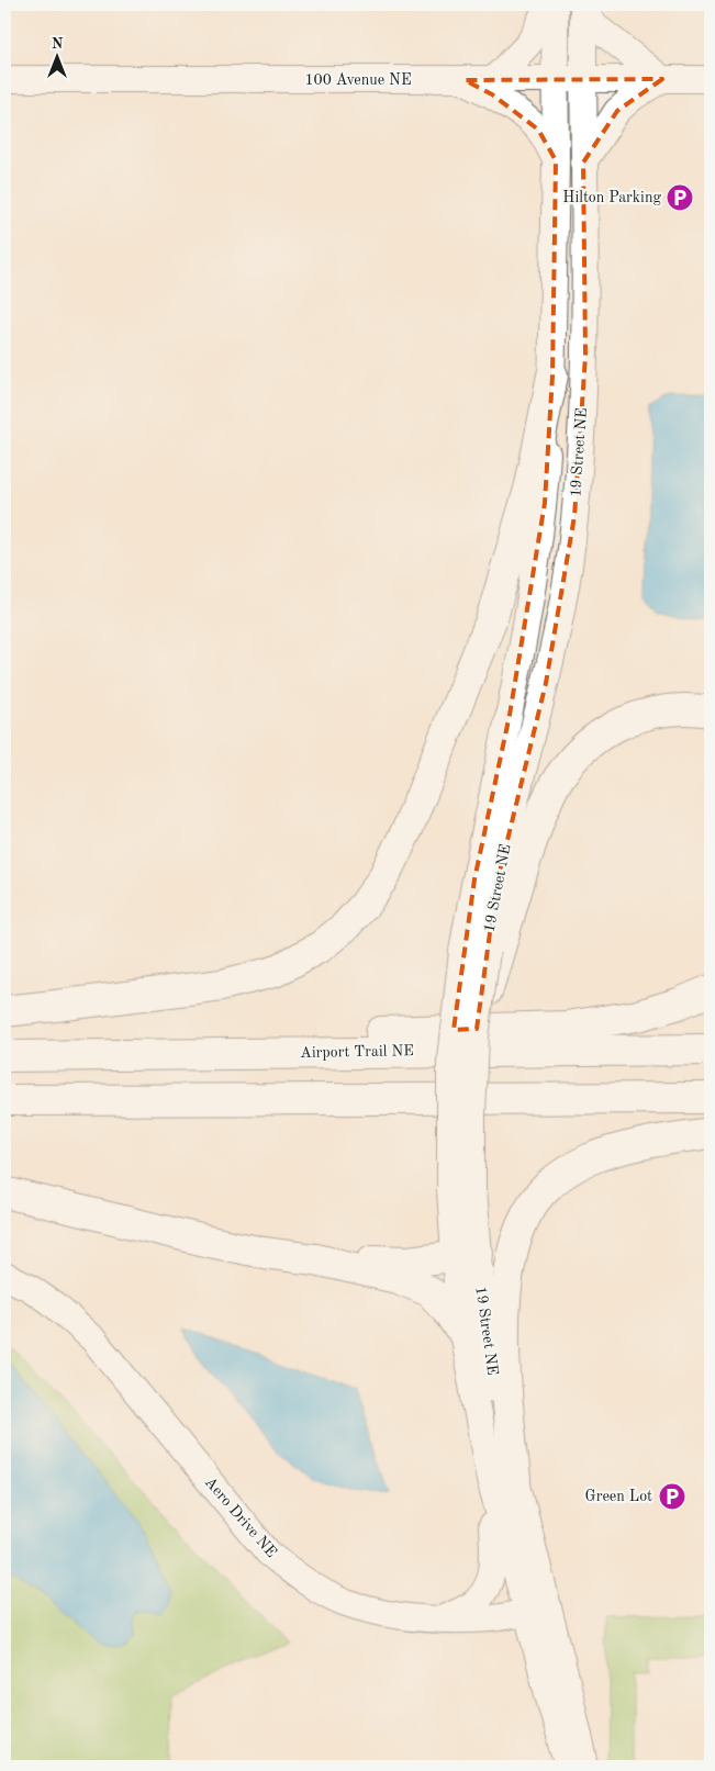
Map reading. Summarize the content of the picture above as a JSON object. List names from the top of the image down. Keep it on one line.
{"streets":{"highway":["Airport Trail NE"],"street":["100 Avenue NE","19 Street NE","Aero Drive NE"]},"crossings":[["100 Avenue NE","19 Street NE"],["19 Street NE","Aero Drive NE"]],"places":{"parking":["Hilton Parking","Green Lot"]},"north":"top"}
